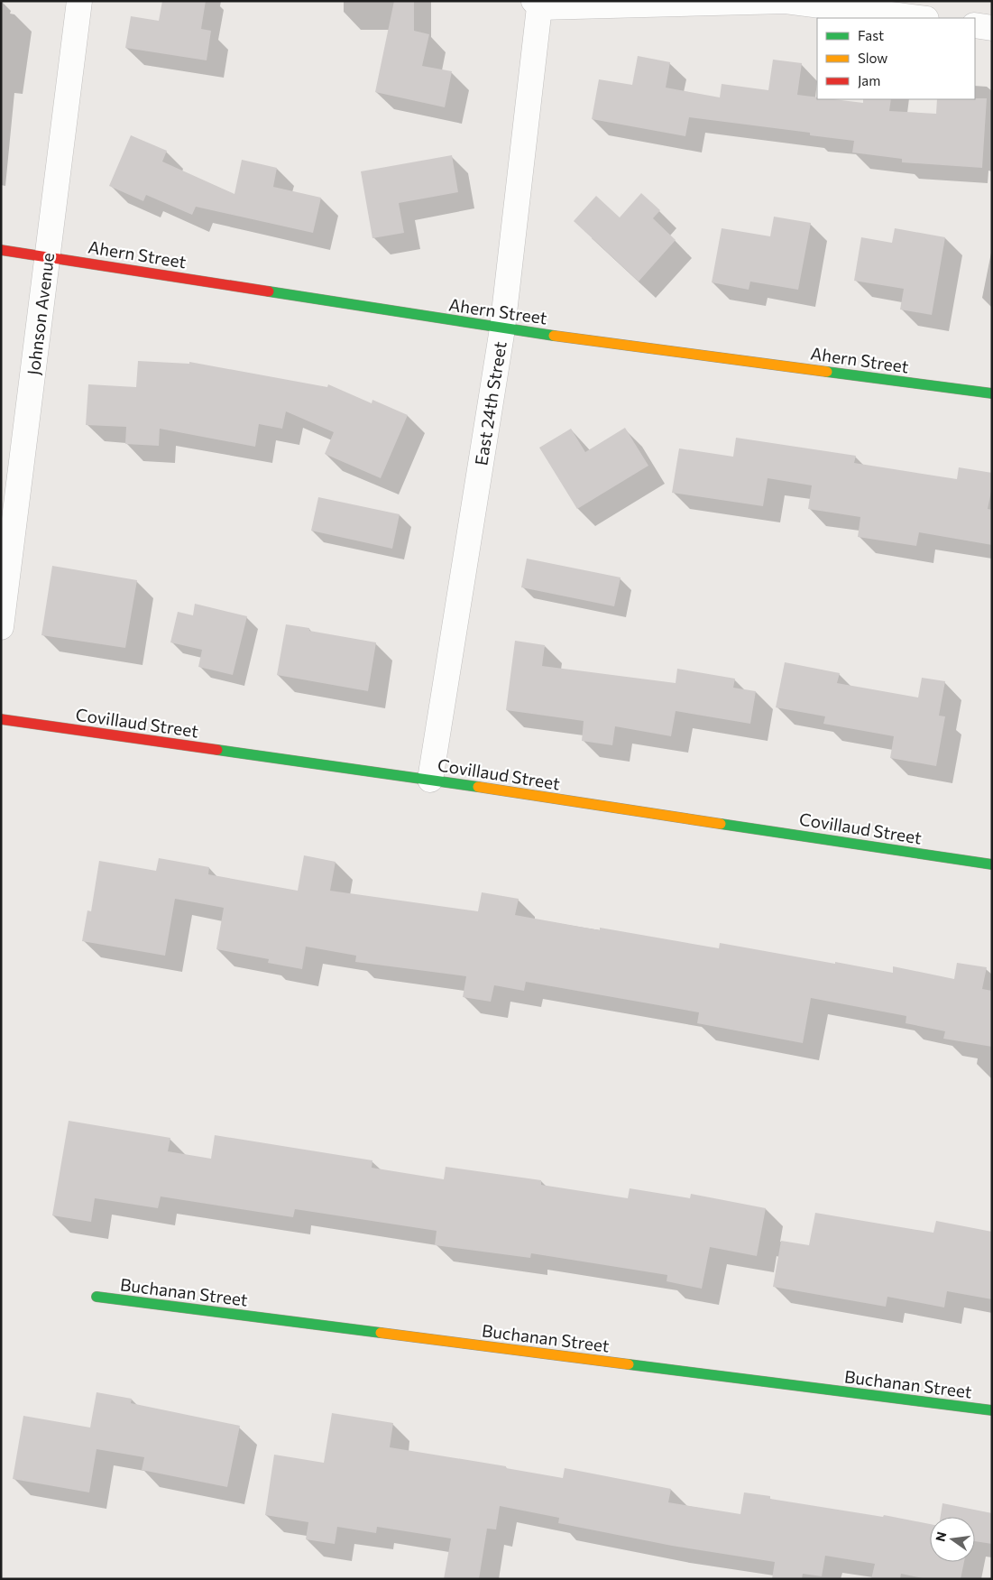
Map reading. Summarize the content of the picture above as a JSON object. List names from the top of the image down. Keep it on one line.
{"streets":{"street":["Ahern Street","Johnson Avenue","East 24th Street","Covillaud Street","Buchanan Street"]},"crossings":[["Ahern Street","Johnson Avenue"],["Ahern Street","East 24th Street"],["East 24th Street","Covillaud Street"]],"legend":["Fast","Slow","Jam"],"north":"left"}
